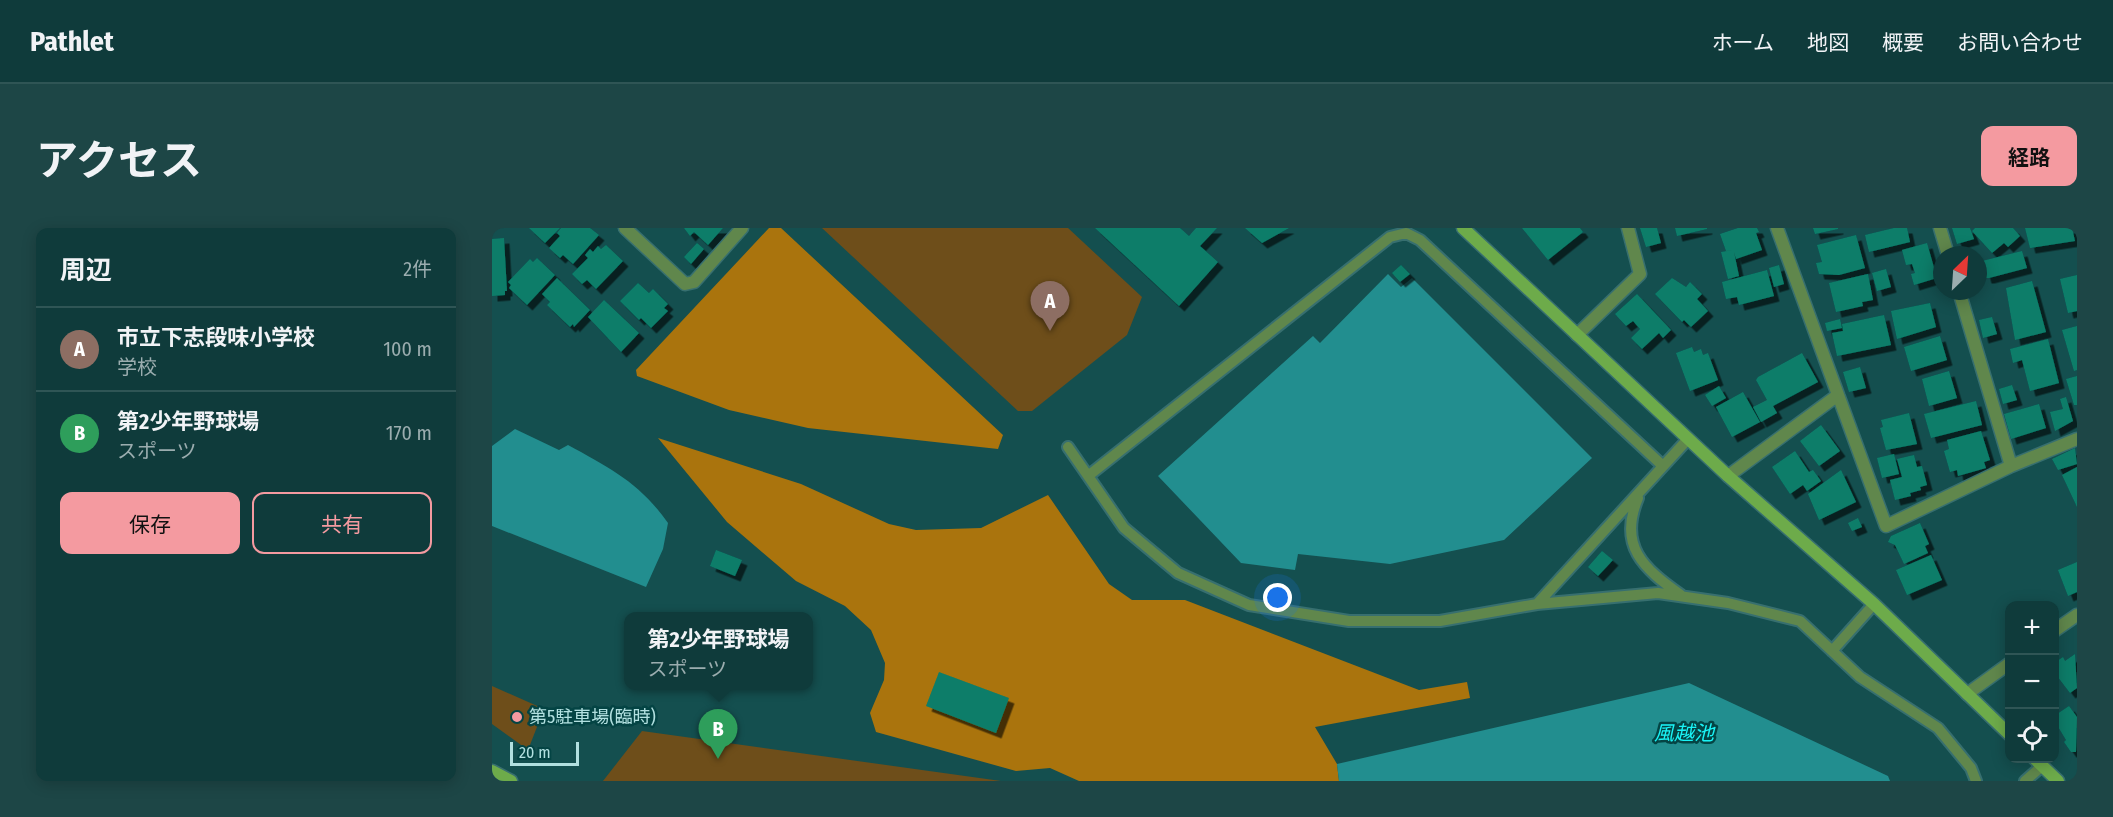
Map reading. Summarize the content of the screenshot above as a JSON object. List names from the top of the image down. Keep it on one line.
{"water":["風越池"],"places":["第5駐車場(臨時)"],"scale_bar":"20 m","north":"top right","page":{"header":"Pathlet","nav":["ホーム","地図","概要","お問い合わせ"],"title":"アクセス","buttons":["経路",["保存","共有"]],"heading":["周辺","2件"],"pins":["A","B"],"list":[{"mark":"A","name":"市立下志段味小学校","note":"学校","value":"100 m"},{"mark":"B","name":"第2少年野球場","note":"スポーツ","value":"170 m"}],"map_buttons":["+","−"],"popup":["第2少年野球場","スポーツ"],"scale":"20 m"}}
